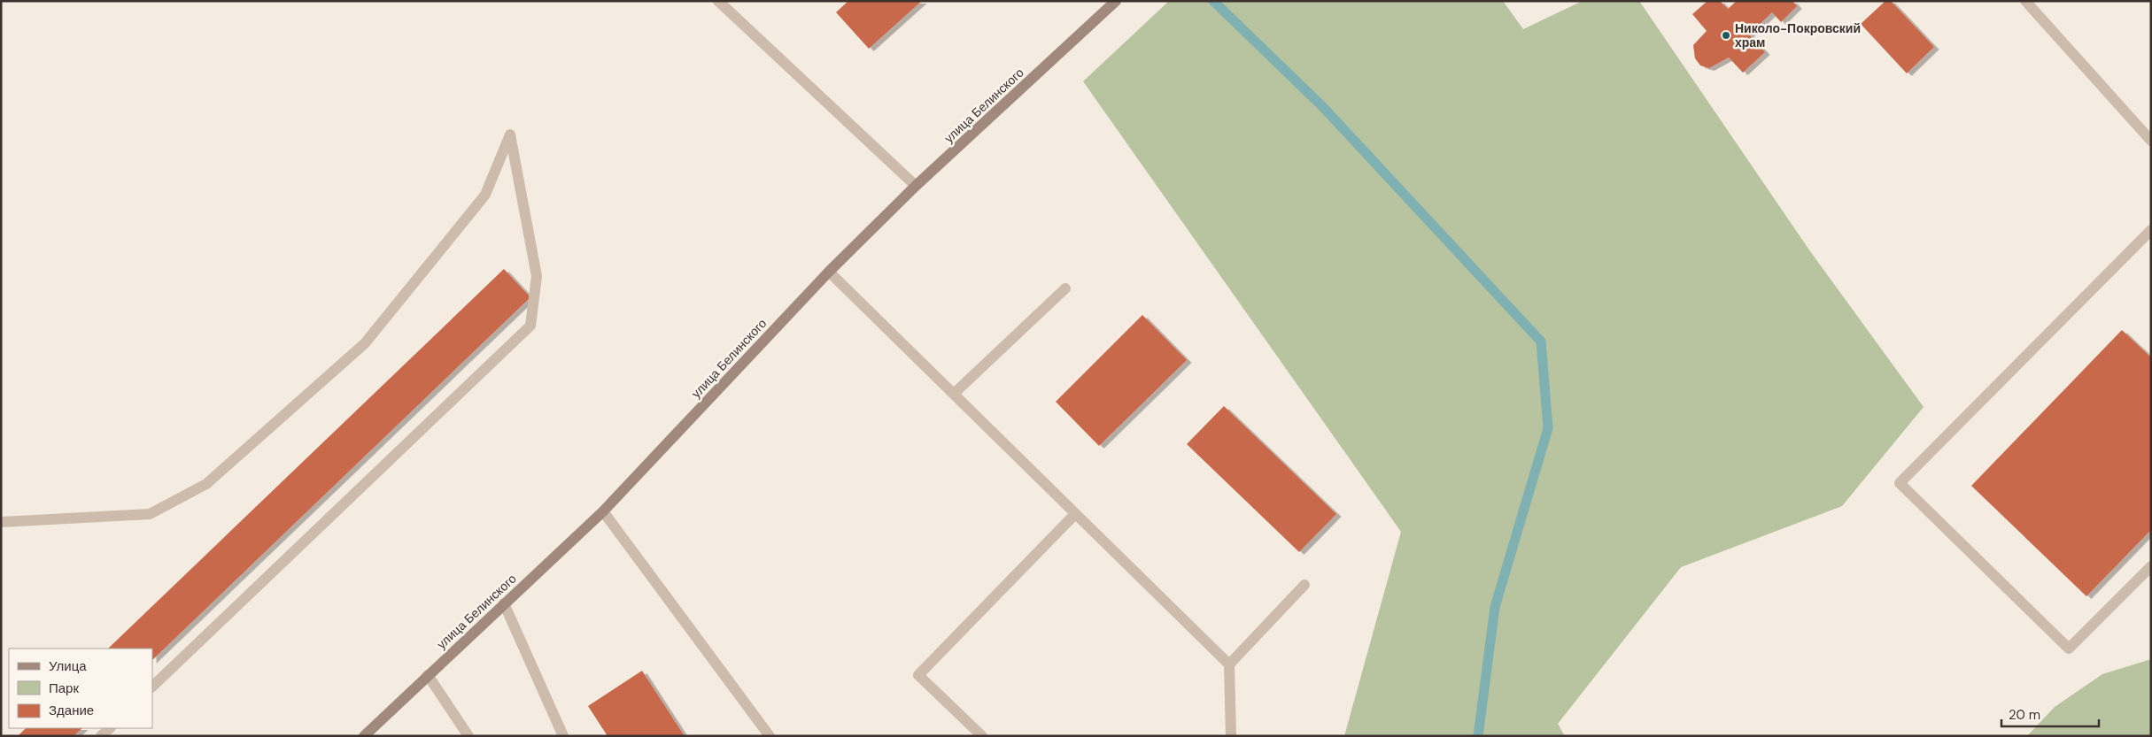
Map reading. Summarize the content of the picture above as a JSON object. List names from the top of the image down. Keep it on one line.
{"streets":{"street":["улица Белинского"]},"places":["Николо-Покровский храм"],"legend":["Улица","Парк","Здание"],"scale_bar":"20 m"}
